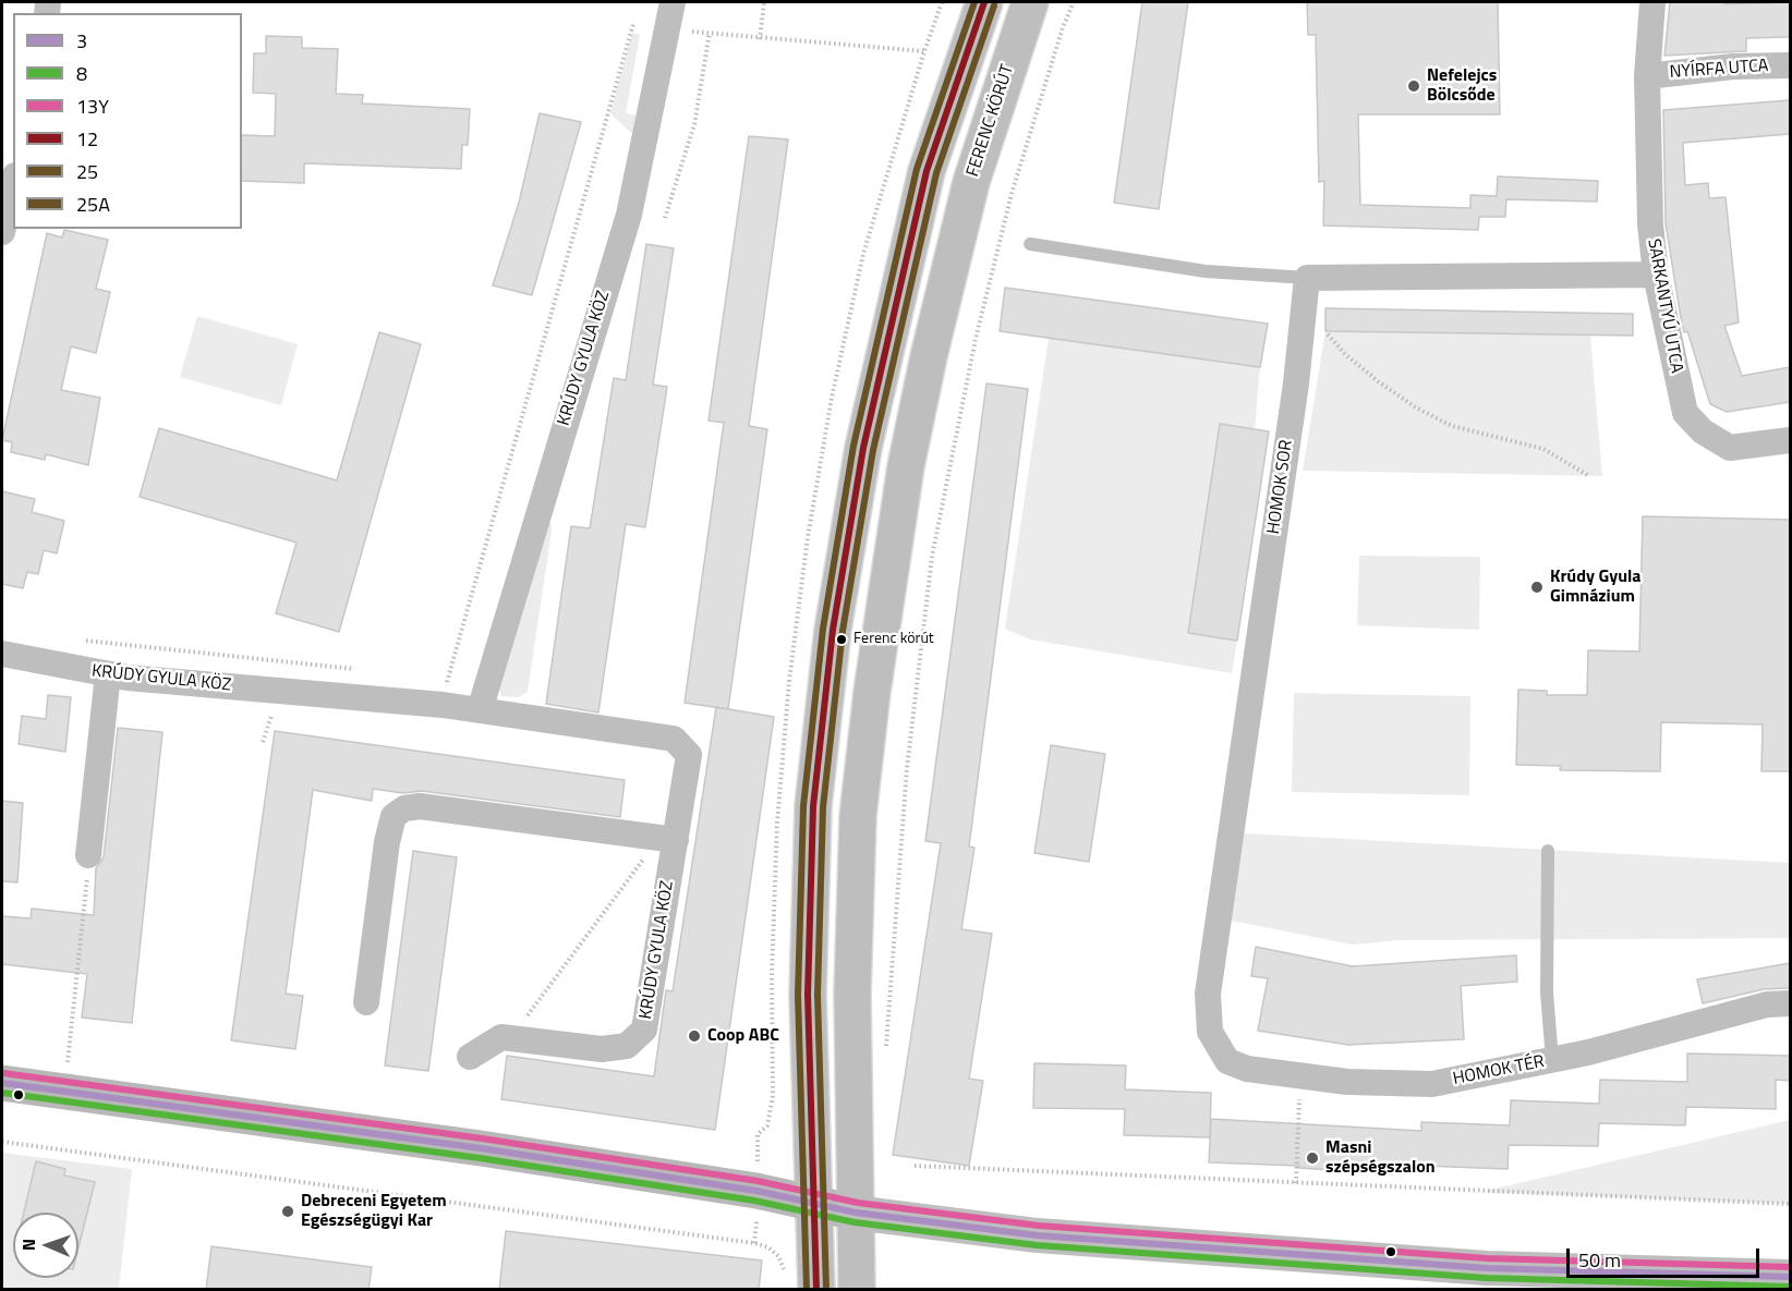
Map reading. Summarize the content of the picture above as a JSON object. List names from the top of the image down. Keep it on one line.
{"streets":{"main road":["FERENC KÖRÚT"],"street":["NYÍRFA UTCA","SARKANTYÚ UTCA","KRÚDY GYULA KÖZ","HOMOK SOR","HOMOK TÉR"]},"crossings":[["NYÍRFA UTCA","SARKANTYÚ UTCA"],["HOMOK SOR","HOMOK TÉR"]],"places":["Nefelejcs Bölcsőde","Krúdy Gyula Gimnázium","Ferenc körút","Coop ABC","Masni szépségszalon","Debreceni Egyetem Egészségügyi Kar"],"lines":["transit line 12","transit line 25A","transit line 25","transit line 13Y","transit line 3","transit line 8"],"legend":["3","8","13Y","12","25","25A"],"scale_bar":"50 m","north":"left"}
